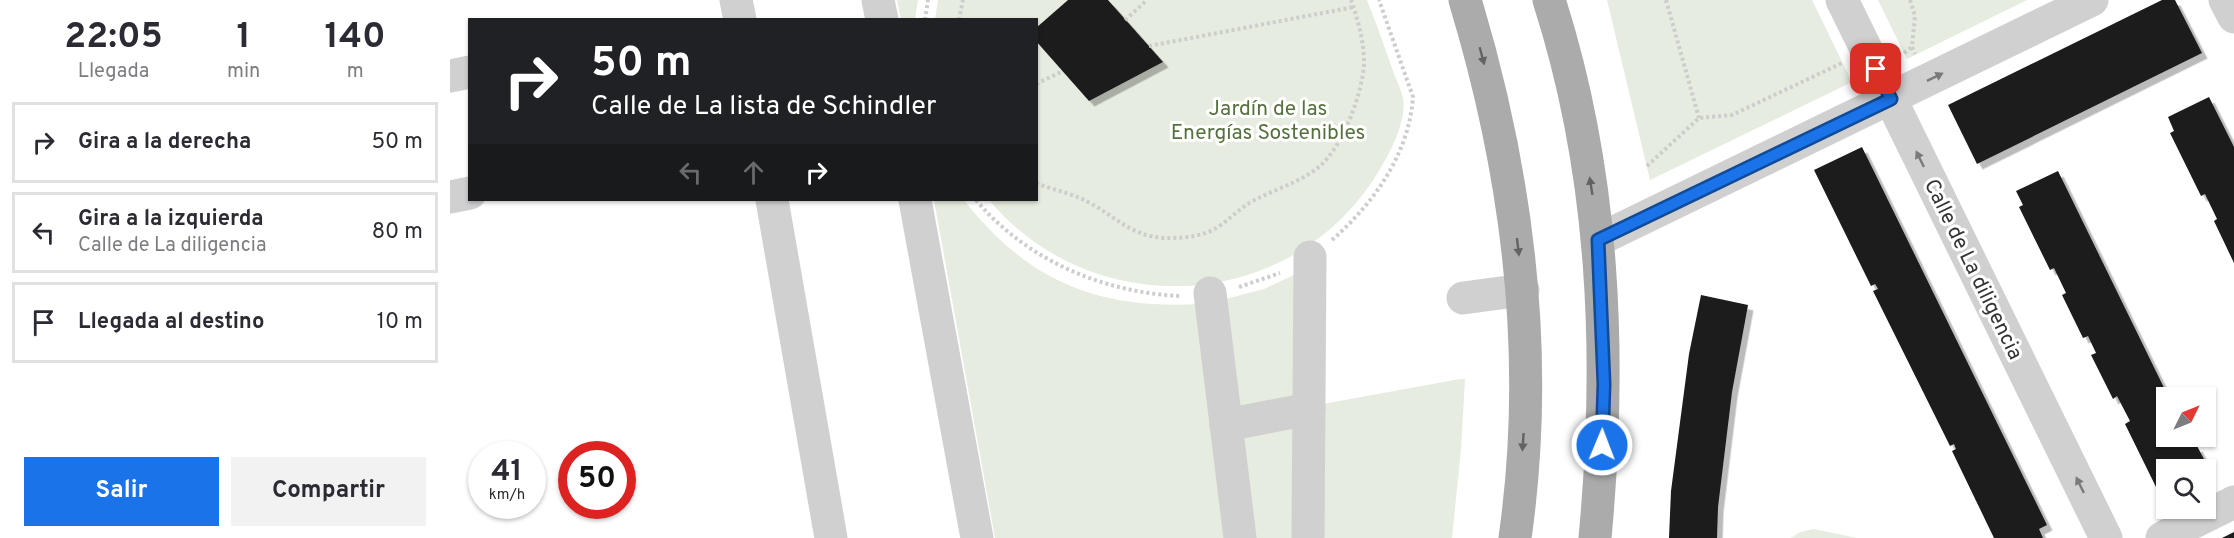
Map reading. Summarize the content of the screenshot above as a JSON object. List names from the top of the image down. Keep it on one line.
{"streets":{"street":["Calle de La diligencia"]},"one_way":["Calle de La diligencia"],"parks":["Jardín de las Energías Sostenibles"],"north":"top right","page":{"eta":["22:05","Llegada","1","min","140","m"],"turn":["50 m","Calle de La lista de Schindler"],"list":[{"name":"Gira a la derecha","value":"50 m"},{"name":"Gira a la izquierda","note":"Calle de La diligencia","value":"80 m"},{"name":"Llegada al destino","value":"10 m"}],"speed":"41 km/h","limit":"50","buttons":["Salir","Compartir"]}}
